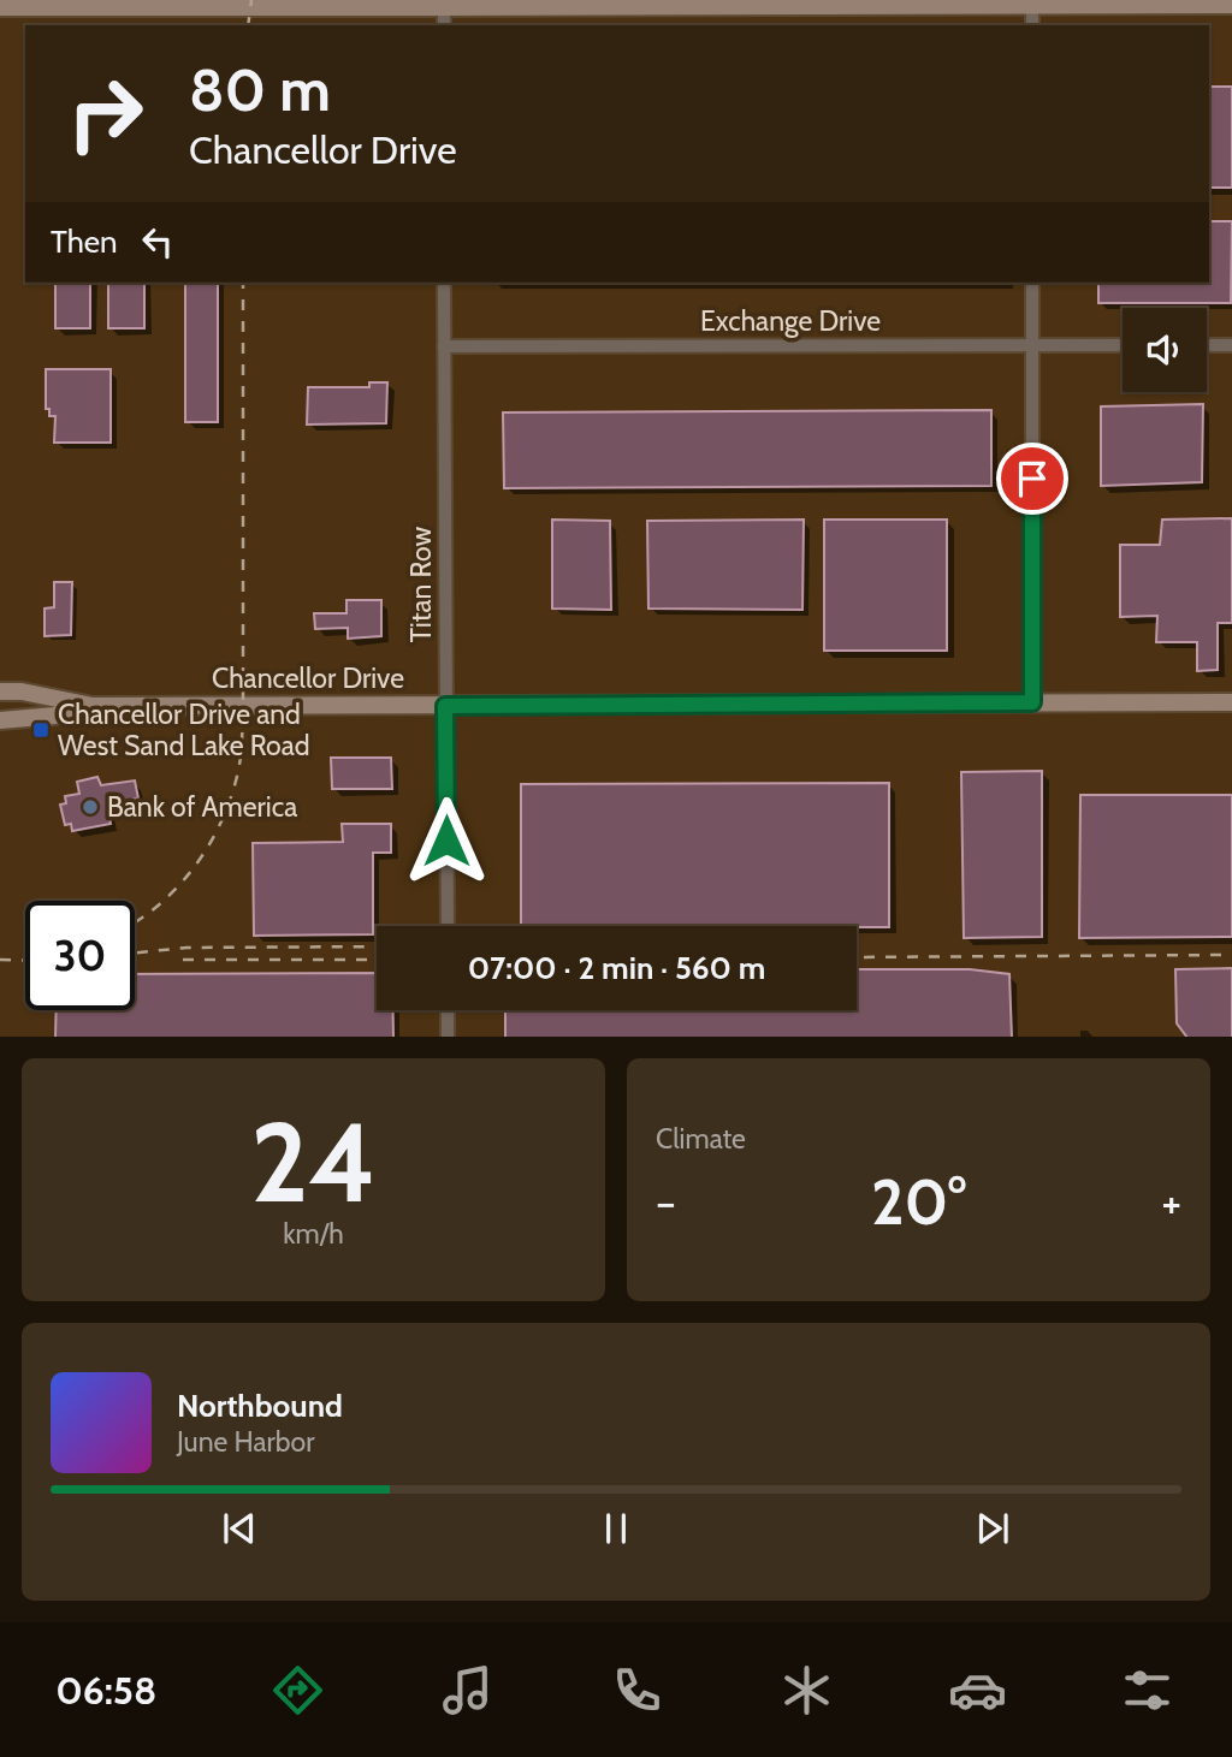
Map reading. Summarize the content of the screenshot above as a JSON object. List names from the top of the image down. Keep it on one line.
{"streets":{"street":["Exchange Drive","Titan Row","Chancellor Drive"]},"crossings":[["Exchange Drive","Titan Row"],["Titan Row","Chancellor Drive"]],"places":{"transit":["Chancellor Drive and West Sand Lake Road"],"other":["Bank of America"]},"page":{"turn":["80 m","Chancellor Drive"],"then":"Then","limit":"30","trip":"07:00 · 2 min · 560 m","tile":[["24","km/h"],"Climate"],"heat":["−","20°","+"],"song":["Northbound","June Harbor"],"tabs":"06:58"}}
